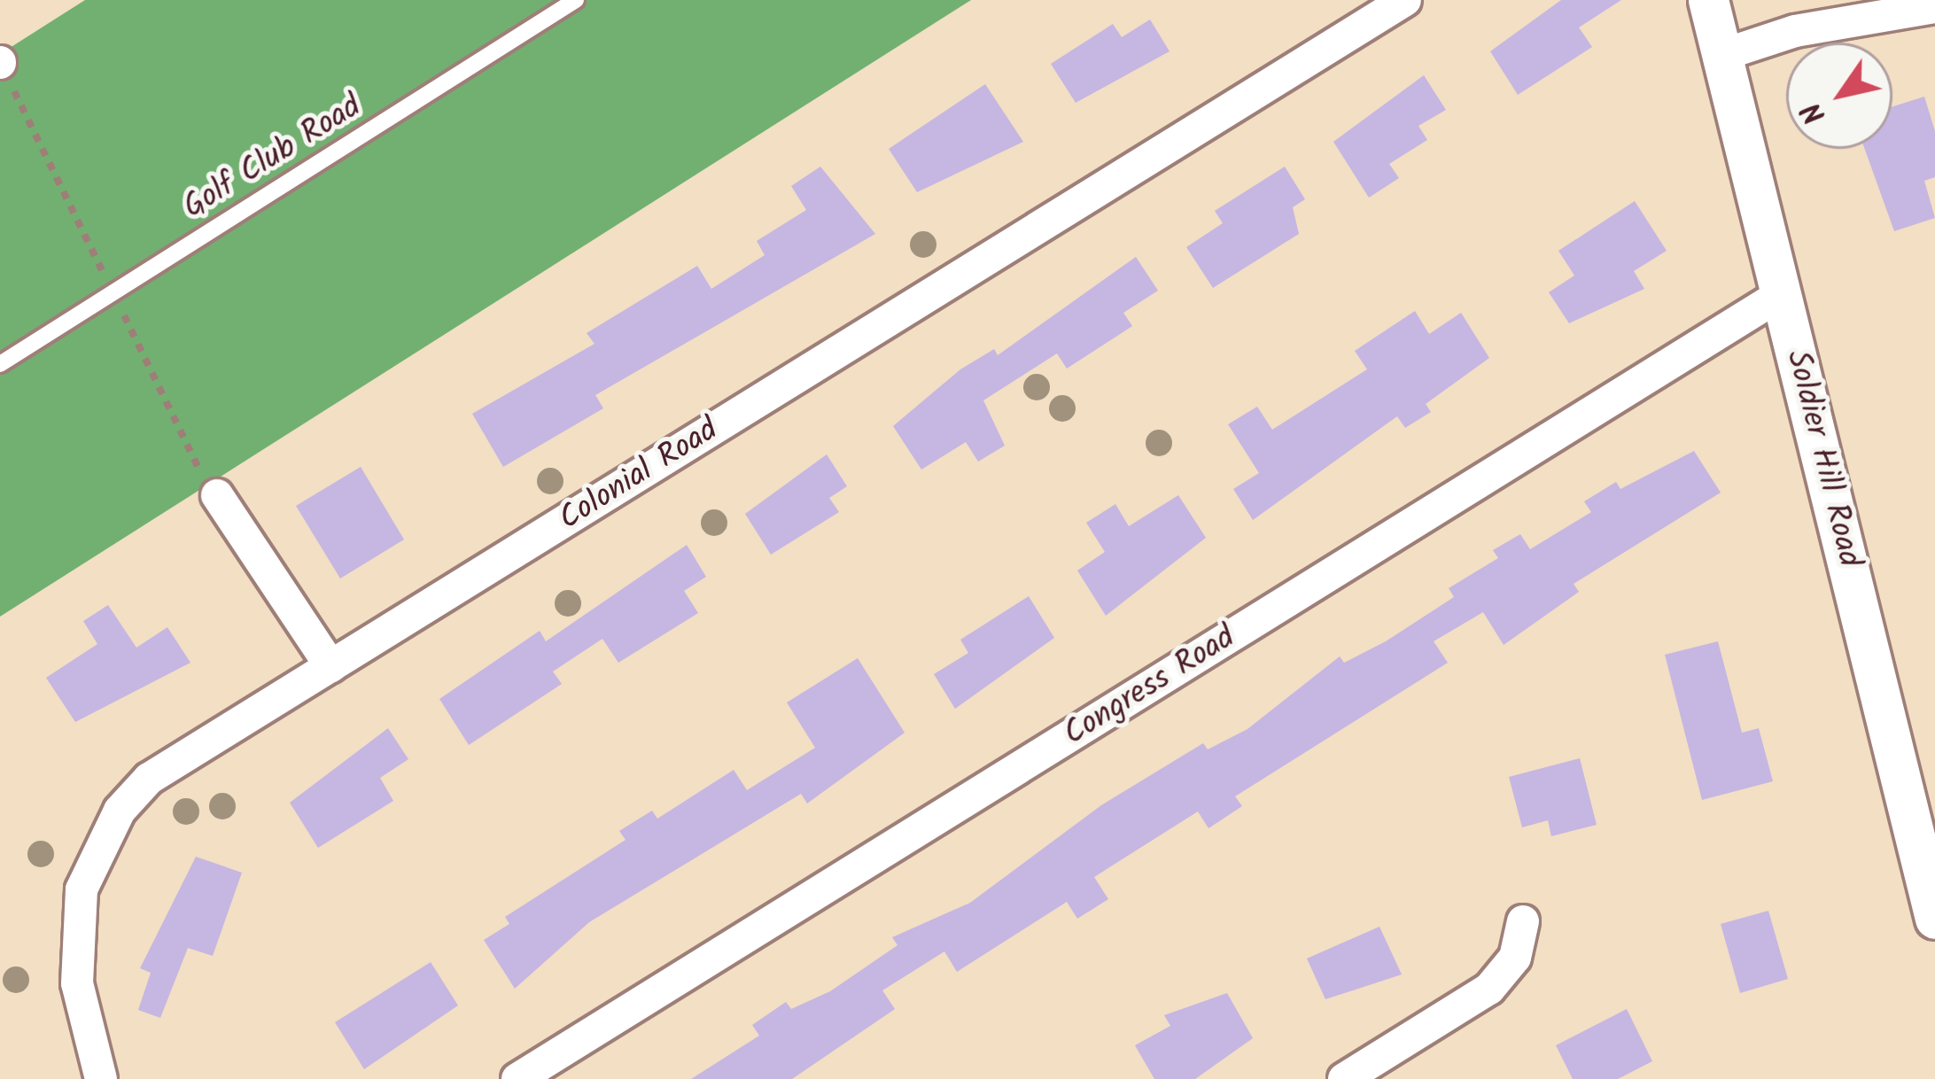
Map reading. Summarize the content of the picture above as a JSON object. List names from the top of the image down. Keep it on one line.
{"streets":{"street":["Soldier Hill Road","Colonial Road","Congress Road"],"lane":["Golf Club Road"]},"crossings":[["Soldier Hill Road","Congress Road"]],"north":"bottom left"}
